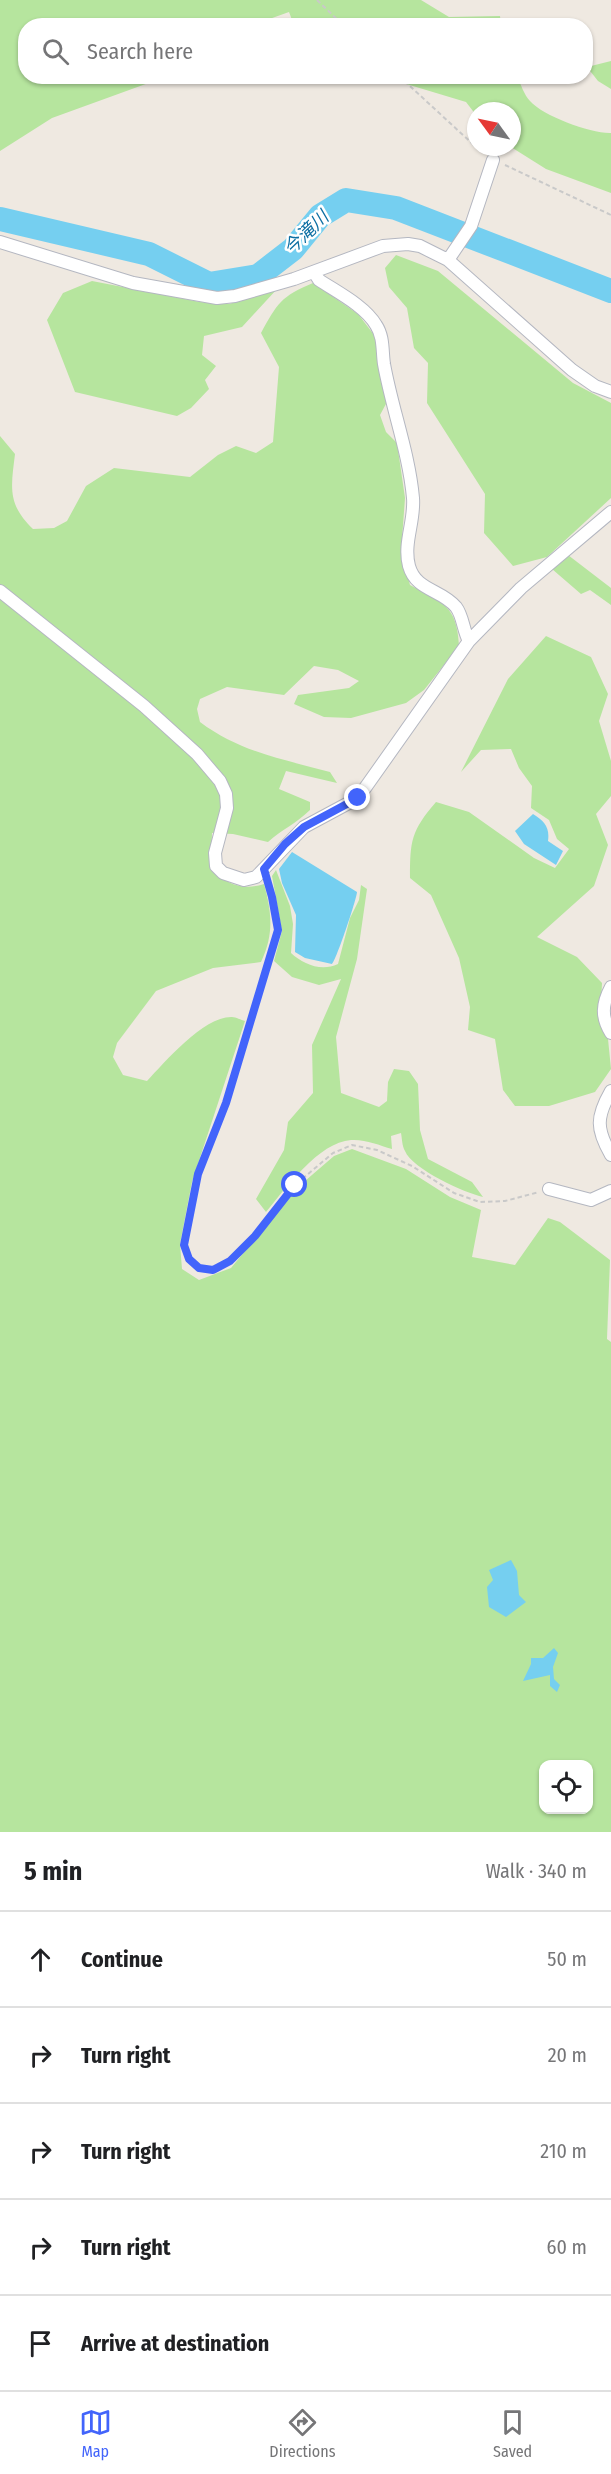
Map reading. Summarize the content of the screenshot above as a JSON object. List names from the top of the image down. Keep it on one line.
{"water":["今滝川"],"north":"top left","page":{"search":"Search here","heading":["5 min","Walk · 340 m"],"list":[["Continue","50 m"],["Turn right","20 m"],["Turn right","210 m"],["Turn right","60 m"],"Arrive at destination"],"nav":["Map","Directions","Saved"]}}
